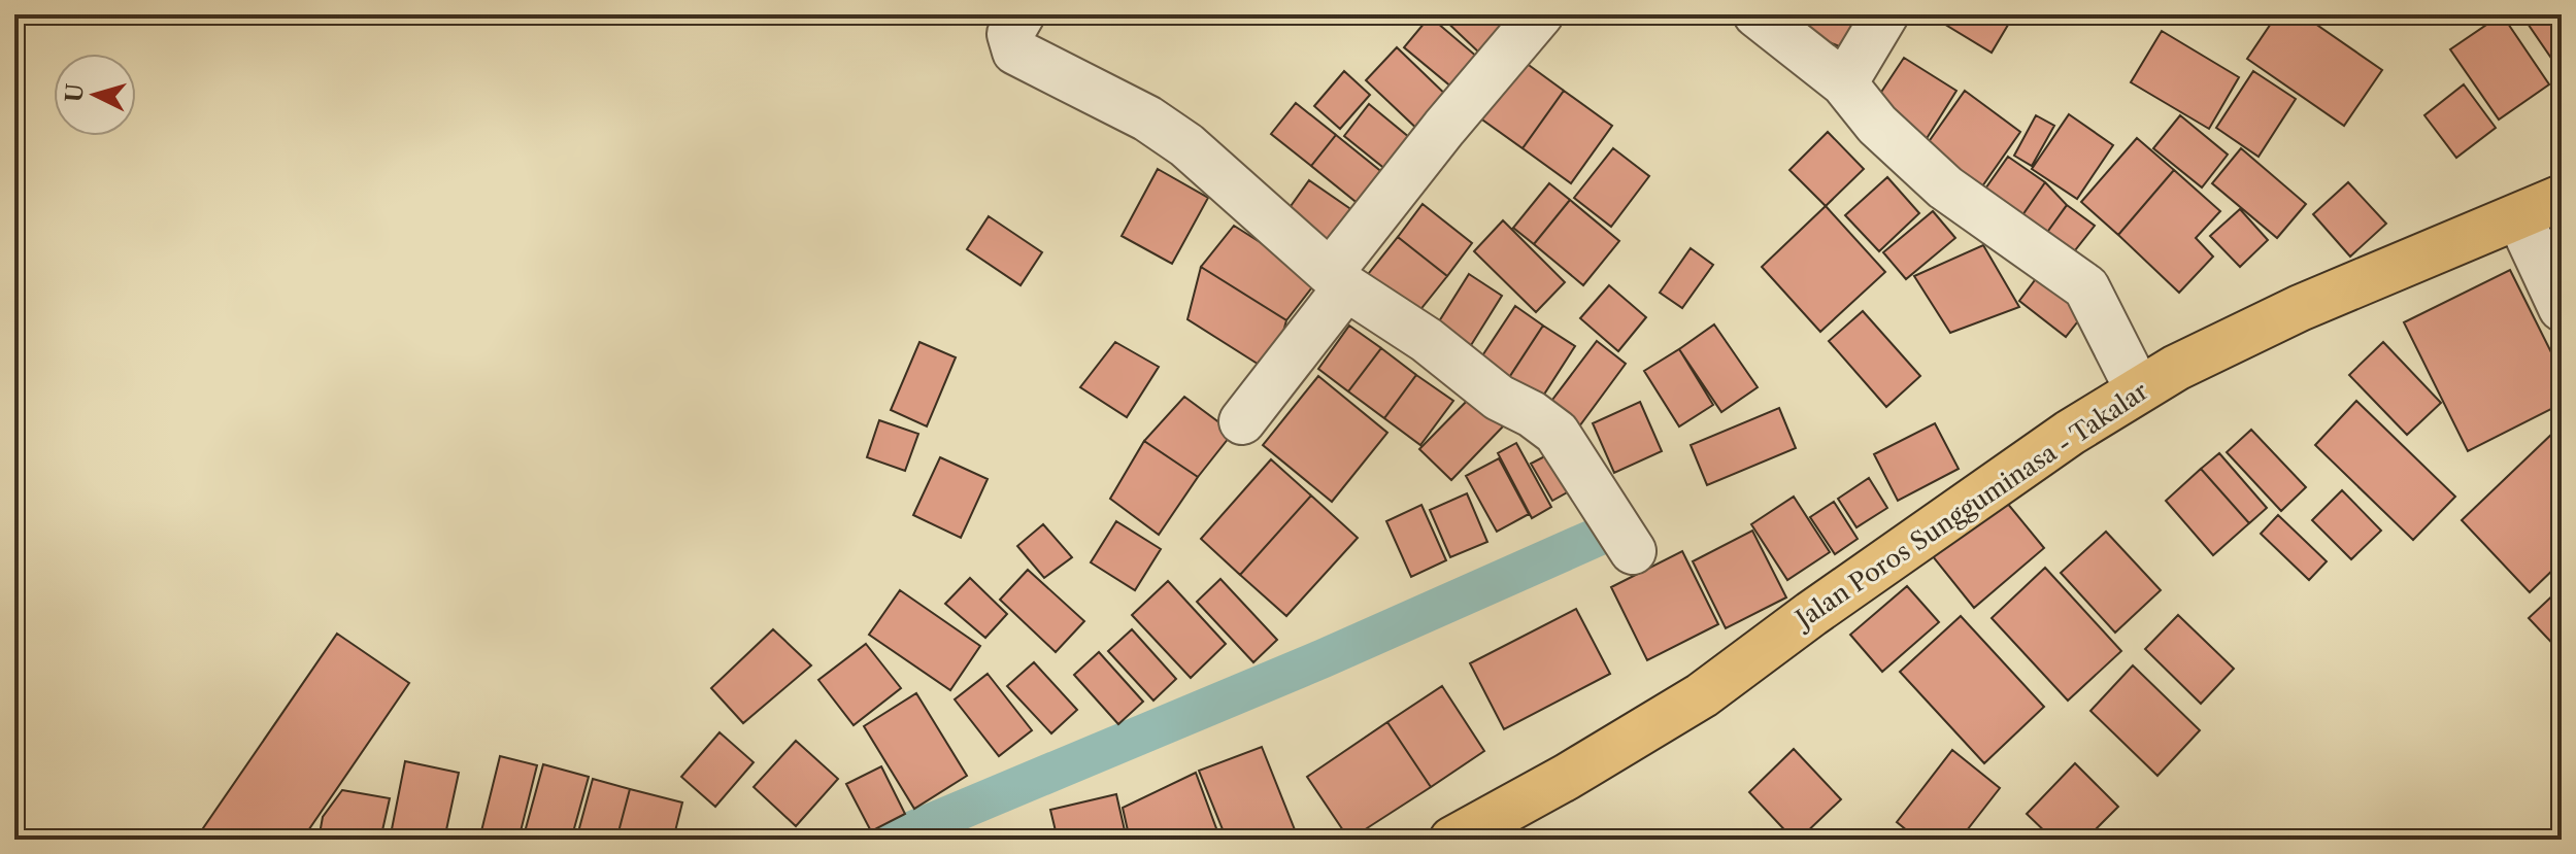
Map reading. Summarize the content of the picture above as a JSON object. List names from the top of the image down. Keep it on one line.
{"streets":{"highway":["Jalan Poros Sungguminasa - Takalar"]},"north":"left"}
